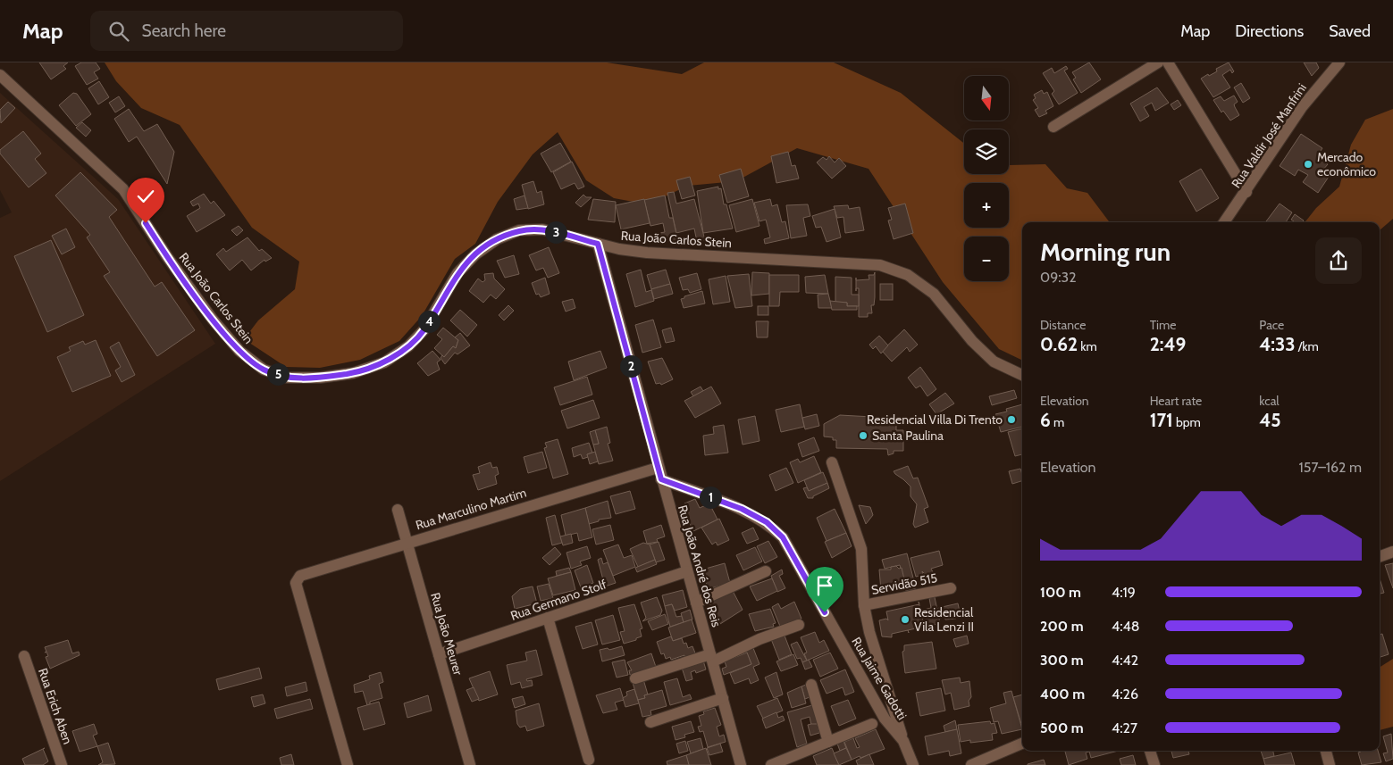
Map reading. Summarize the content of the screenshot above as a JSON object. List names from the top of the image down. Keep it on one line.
{"streets":{"street":["Rua Valdir José Manfrini","Rua João Carlos Stein","Rua Marculino Martim","Rua João André dos Reis","Servidão 515","Rua Germano Stolf","Rua João Meurer","Rua Jaime Gadotti","Rua Erich Aben"]},"crossings":[["Rua João Carlos Stein","Rua João André dos Reis"],["Rua Marculino Martim","Rua João André dos Reis"],["Rua Marculino Martim","Rua João Meurer"],["Rua João André dos Reis","Rua Germano Stolf"],["Rua João André dos Reis","Rua Jaime Gadotti"],["Rua Germano Stolf","Rua João Meurer"]],"places":["Mercado econômico","Residencial Villa Di Trento","Santa Paulina","Residencial Vila Lenzi II"],"north":"bottom","page":{"header":"Map","search":"Search here","nav":["Map","Directions","Saved"],"map_buttons":["+","−"],"pins":["3","4","2","5","1"],"heading":["Morning run","09:32"],"stats":[["Distance","0.62 km"],["Time","2:49"],["Pace","4:33 /km"],["Elevation","6 m"],["Heart rate","171 bpm"],["kcal","45"]],"chart":["Elevation","157–162 m"],"list":[{"name":"100 m","note":"4:19"},{"name":"200 m","note":"4:48"},{"name":"300 m","note":"4:42"},{"name":"400 m","note":"4:26"},{"name":"500 m","note":"4:27"}]}}
